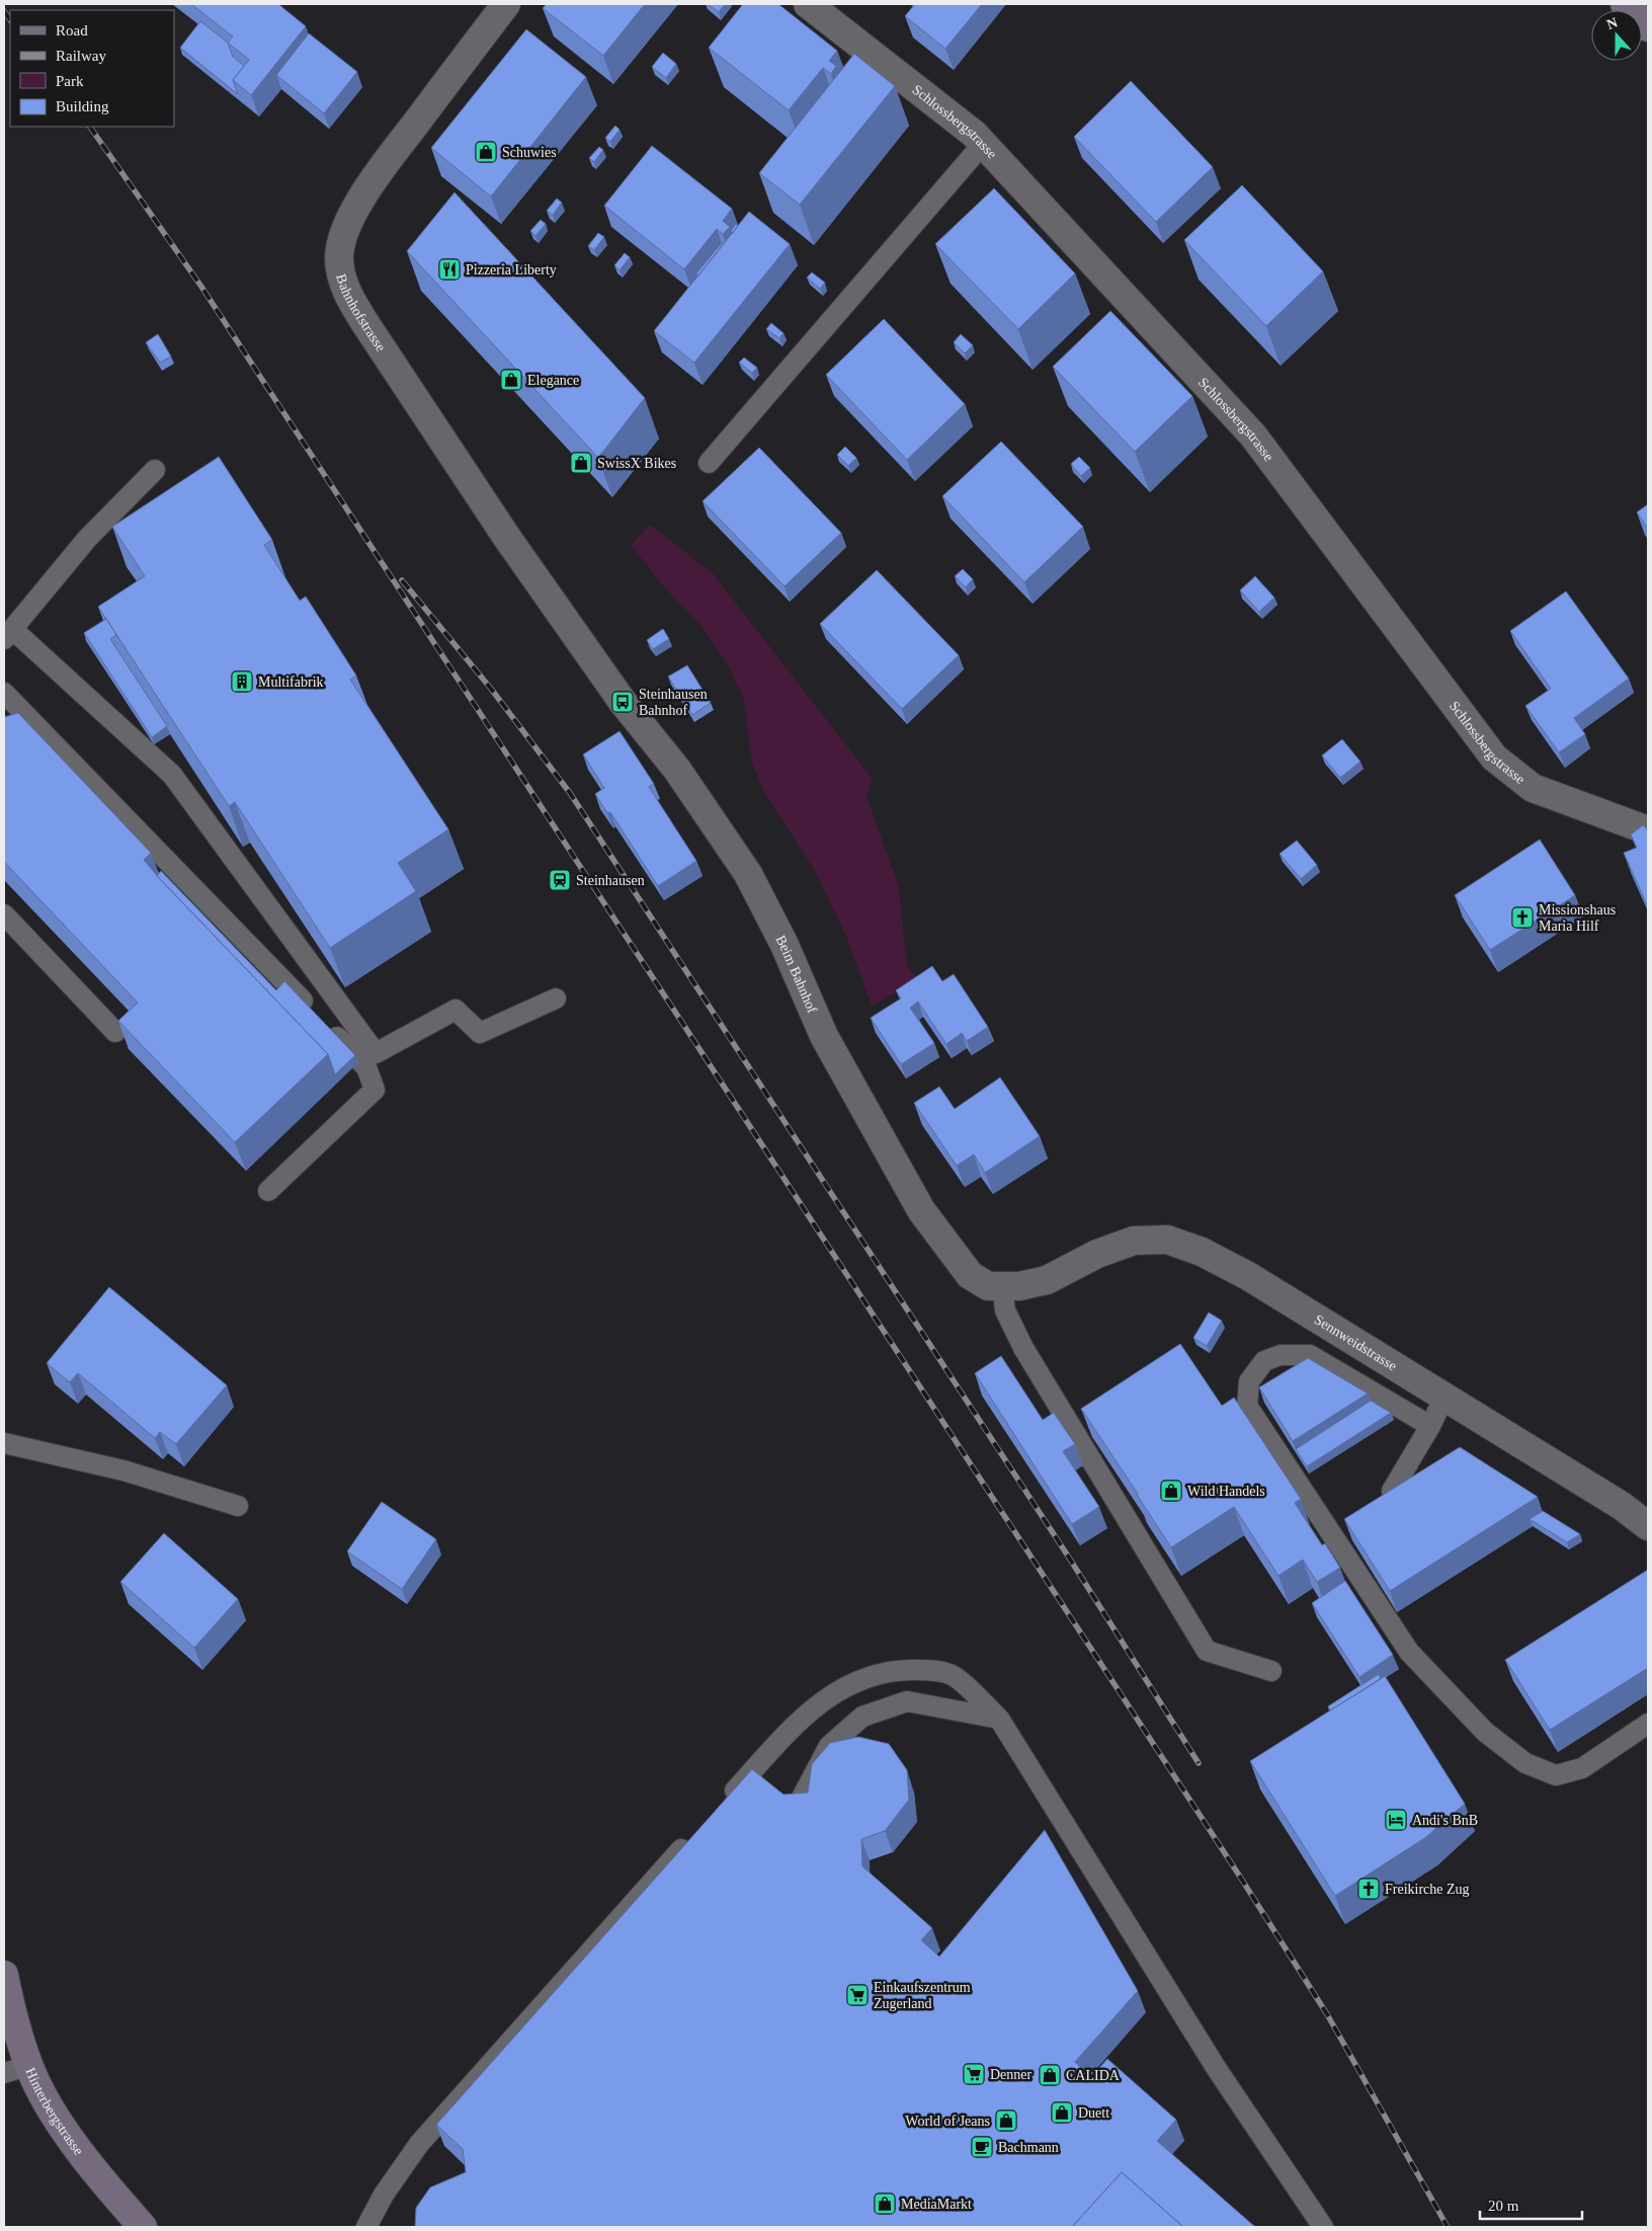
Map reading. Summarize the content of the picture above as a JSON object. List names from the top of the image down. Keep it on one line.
{"streets":{"street":["Schlossbergstrasse","Bahnhofstrasse","Beim Bahnhof","Sennweidstrasse","Hinterbergstrasse"]},"crossings":[["Bahnhofstrasse","Beim Bahnhof"],["Beim Bahnhof","Sennweidstrasse"]],"places":{"shop":["Schuwies","Elegance","SwissX Bikes","Wild Handels","CALIDA","Duett","World of Jeans","MediaMarkt"],"restaurant":["Pizzeria Liberty"],"building":["Multifabrik"],"bus stop":["Steinhausen Bahnhof"],"station":["Steinhausen"],"church":["Missionshaus Maria Hilf","Freikirche Zug"],"hotel":["Andi's BnB"],"supermarket":["Einkaufszentrum Zugerland","Denner"],"cafe":["Bachmann"]},"legend":["Road","Railway","Park","Building"],"scale_bar":"20 m","north":"top"}
